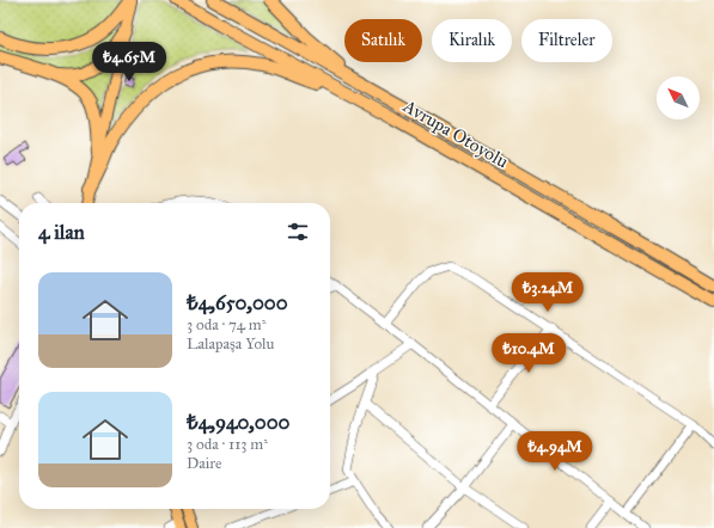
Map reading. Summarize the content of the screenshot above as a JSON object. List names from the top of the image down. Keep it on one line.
{"streets":{"highway":["Avrupa Otoyolu"]},"north":"top left","page":{"chip":["Satılık","Kiralık","Filtreler"],"price":["₺4.65M","₺3.24M","₺10.4M","₺4.94M"],"heading":"4 ilan","list":[{"name":"₺4,650,000","note":"3 oda · 74 m² · Lalapaşa Yolu"},{"name":"₺4,940,000","note":"3 oda · 113 m² · Daire"}]}}
